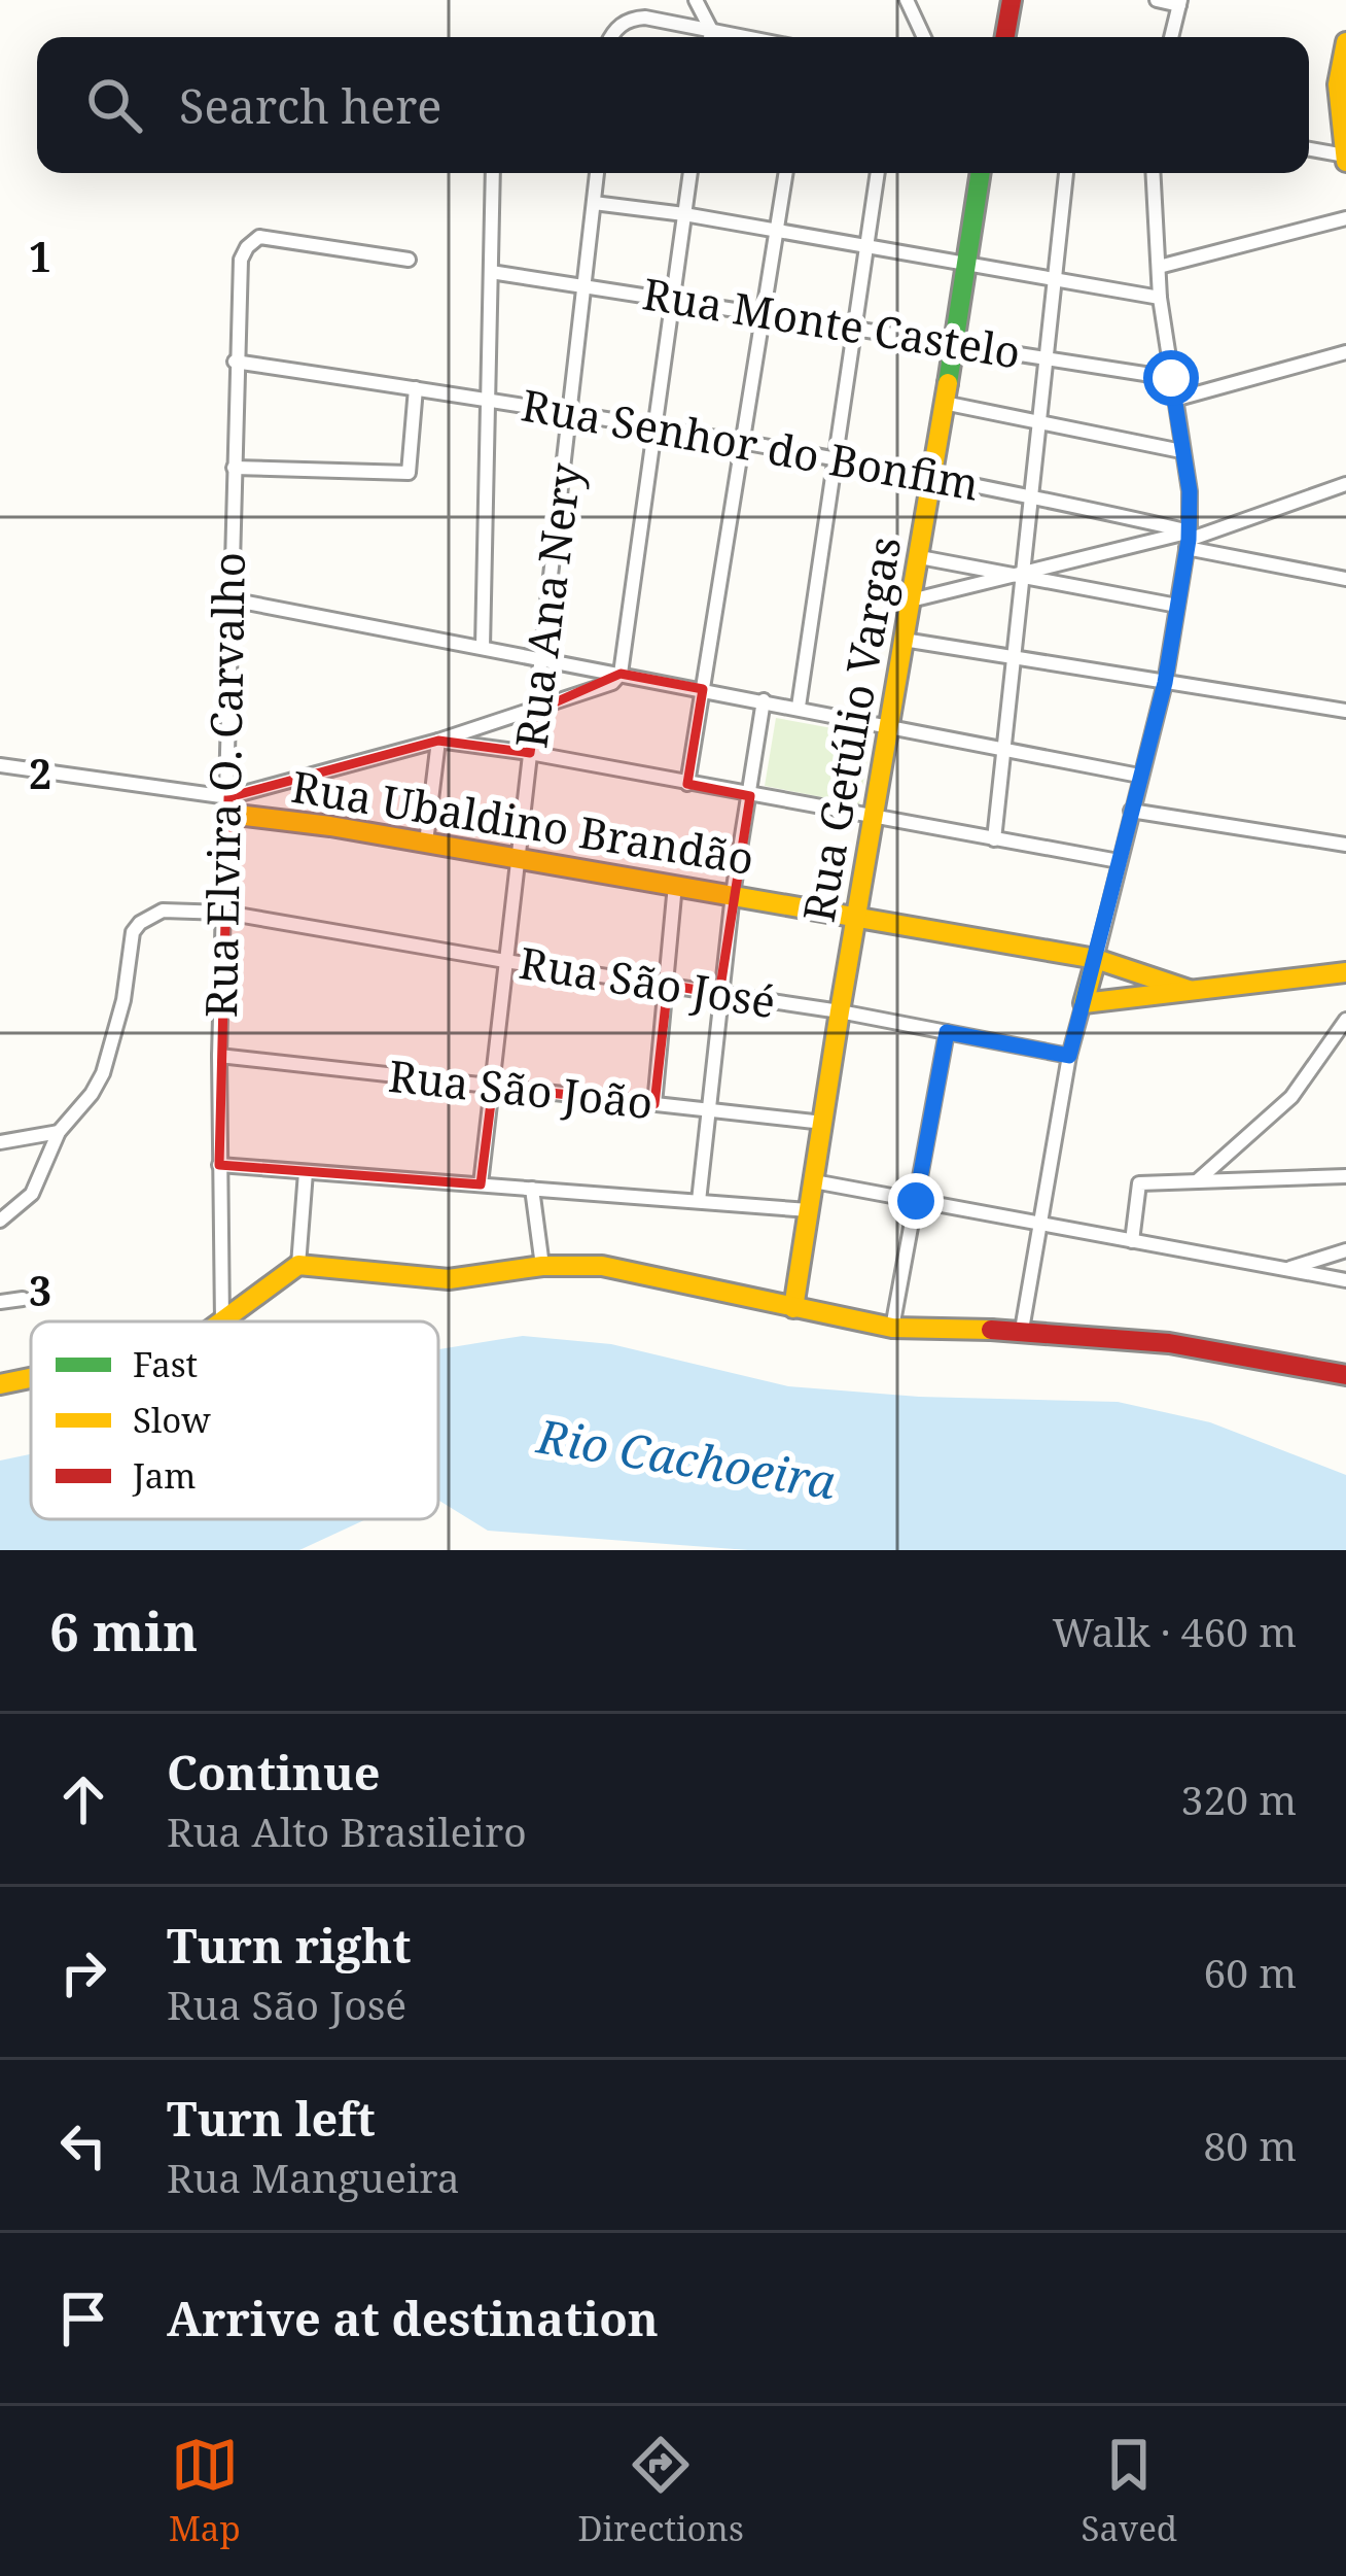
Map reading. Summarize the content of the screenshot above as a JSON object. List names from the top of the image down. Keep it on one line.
{"streets":{"street":["Rua Monte Castelo","Rua Senhor do Bonfim","Rua Ana Nery","Rua Getúlio Vargas","Rua Elvira O. Carvalho","Rua Ubaldino Brandão","Rua São José","Rua São João"]},"crossings":[["Rua Monte Castelo","Rua Ana Nery"],["Rua Monte Castelo","Rua Getúlio Vargas"],["Rua Senhor do Bonfim","Rua Ana Nery"],["Rua Senhor do Bonfim","Rua Getúlio Vargas"],["Rua Senhor do Bonfim","Rua Elvira O. Carvalho"],["Rua Ana Nery","Rua Ubaldino Brandão"],["Rua Ana Nery","Rua São José"],["Rua Ana Nery","Rua São João"],["Rua Getúlio Vargas","Rua Ubaldino Brandão"],["Rua Getúlio Vargas","Rua São José"],["Rua Getúlio Vargas","Rua São João"],["Rua Elvira O. Carvalho","Rua Ubaldino Brandão"],["Rua Elvira O. Carvalho","Rua São José"],["Rua Elvira O. Carvalho","Rua São João"]],"water":["Rio Cachoeira"],"legend":["Fast","Slow","Jam"],"page":{"search":"Search here","heading":["6 min","Walk · 460 m"],"list":[["Continue","Rua Alto Brasileiro","320 m"],["Turn right","Rua São José","60 m"],["Turn left","Rua Mangueira","80 m"],"Arrive at destination"],"nav":["Map","Directions","Saved"]},"grid":{"rows":["1","2","3"]}}
